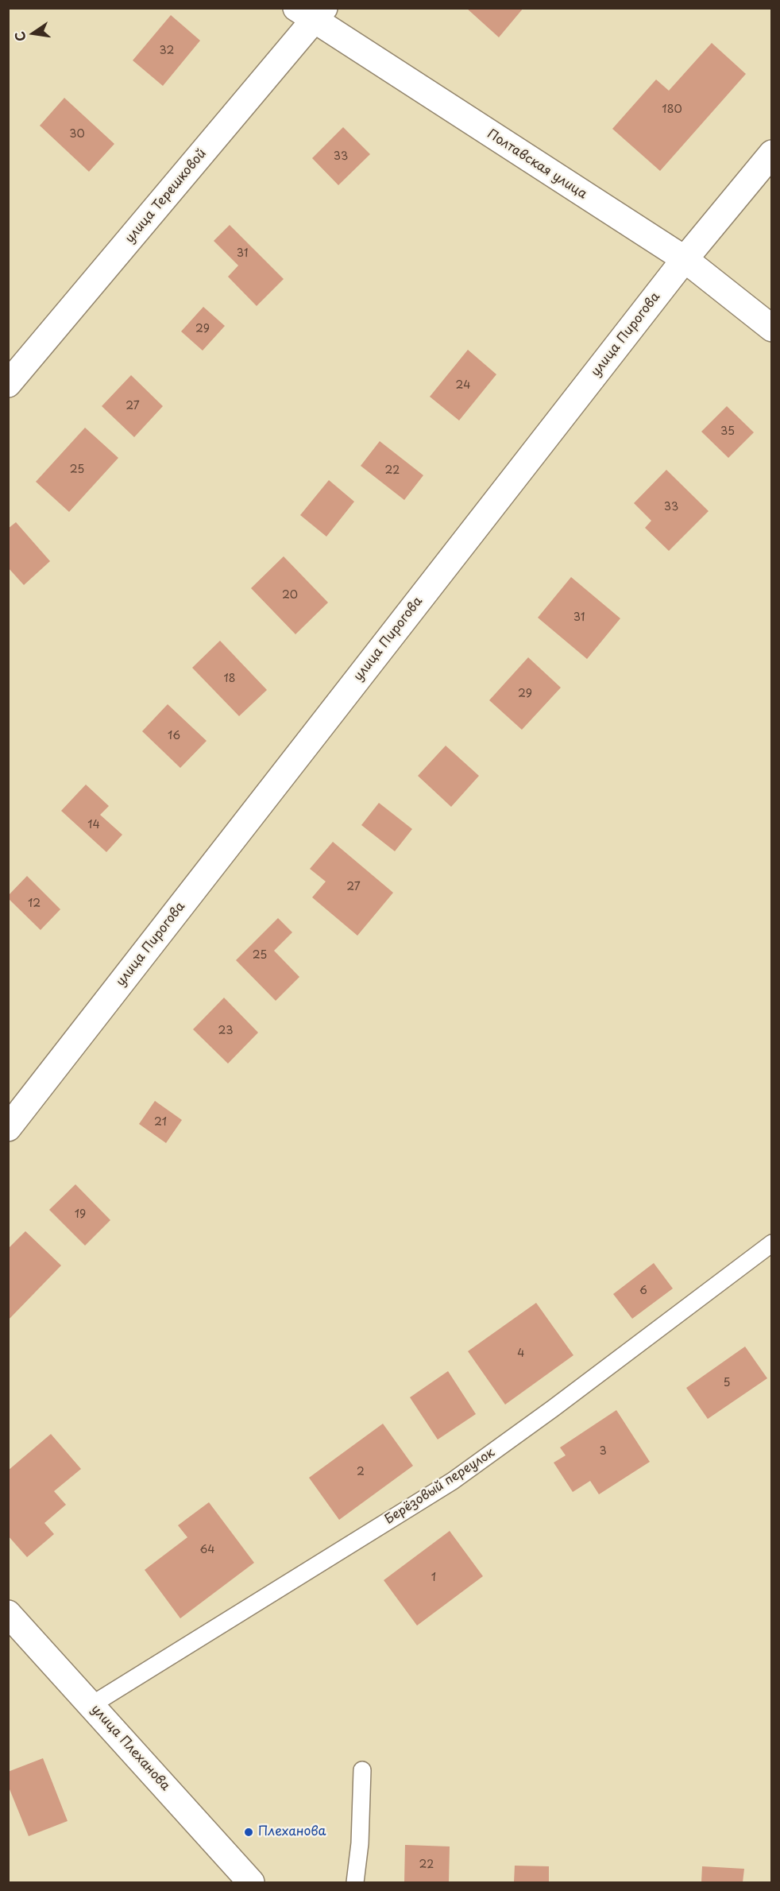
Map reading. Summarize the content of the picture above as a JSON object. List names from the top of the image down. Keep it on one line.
{"streets":{"street":["Полтавская улица","улица Терешковой","улица Пирогова","улица Плеханова"],"lane":["Берёзовый переулок"]},"crossings":[["Полтавская улица","улица Терешковой"],["Полтавская улица","улица Пирогова"],["Берёзовый переулок","улица Плеханова"]],"places":["Плеханова"],"house_numbers":["32","180","30","33","31","29","24","27","35","25","22","33","20","31","18","29","16","14","27","12","25","23","21","19","6","4","5","3","2","64","1","22"],"north":"left"}
